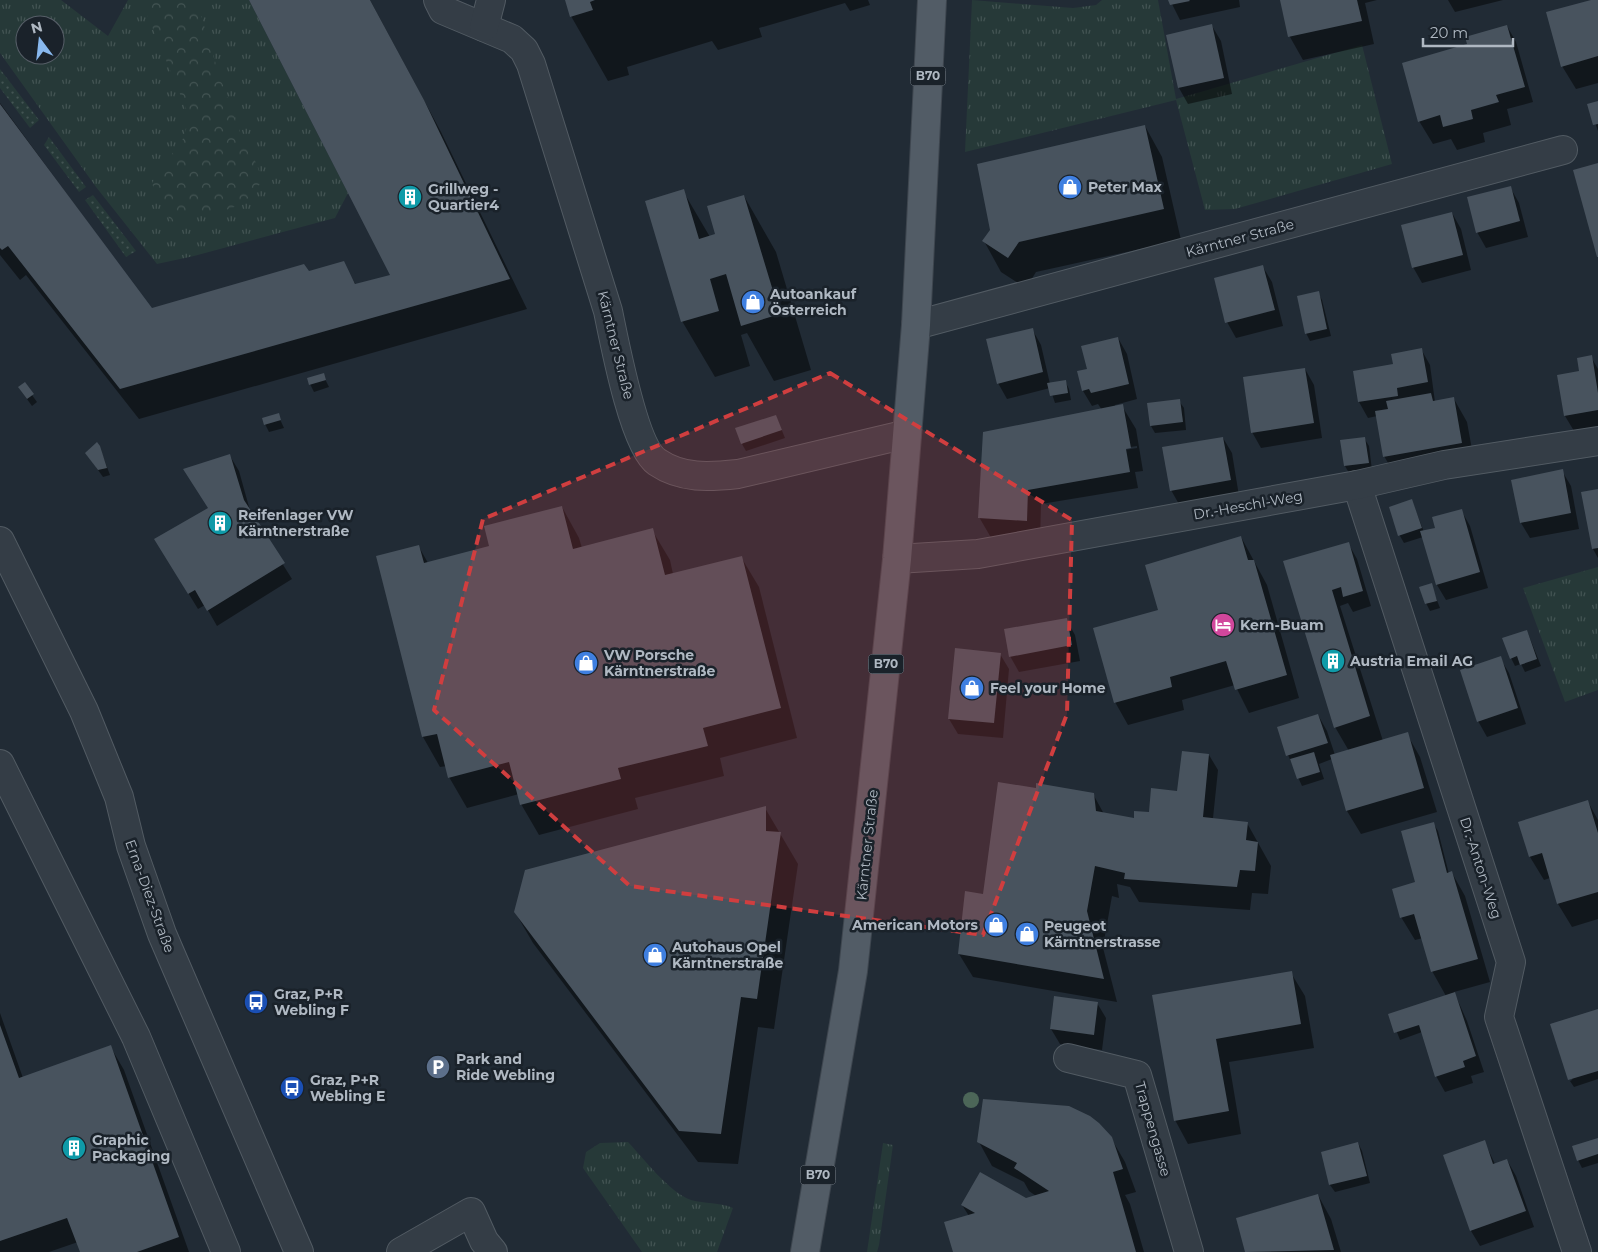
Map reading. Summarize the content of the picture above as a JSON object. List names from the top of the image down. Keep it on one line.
{"streets":{"main road":["B70","Kärntner Straße"],"street":["Dr.-Heschl-Weg","Dr.-Anton-Weg","Erna-Diez-Straße","Trappengasse"]},"crossings":[["Kärntner Straße","Dr.-Heschl-Weg"],["Dr.-Heschl-Weg","Dr.-Anton-Weg"]],"places":{"shop":["Peter Max","Autoankauf Österreich","VW Porsche Kärntnerstraße","Feel your Home","American Motors","Peugeot Kärntnerstrasse","Autohaus Opel Kärntnerstraße"],"building":["Grillweg - Quartier4","Reifenlager VW Kärntnerstraße","Austria Email AG","Graphic Packaging"],"hotel":["Kern-Buam"],"bus stop":["Graz, P+R Webling F","Graz, P+R Webling E"],"parking":["Park and Ride Webling"]},"scale_bar":"20 m","north":"top"}
